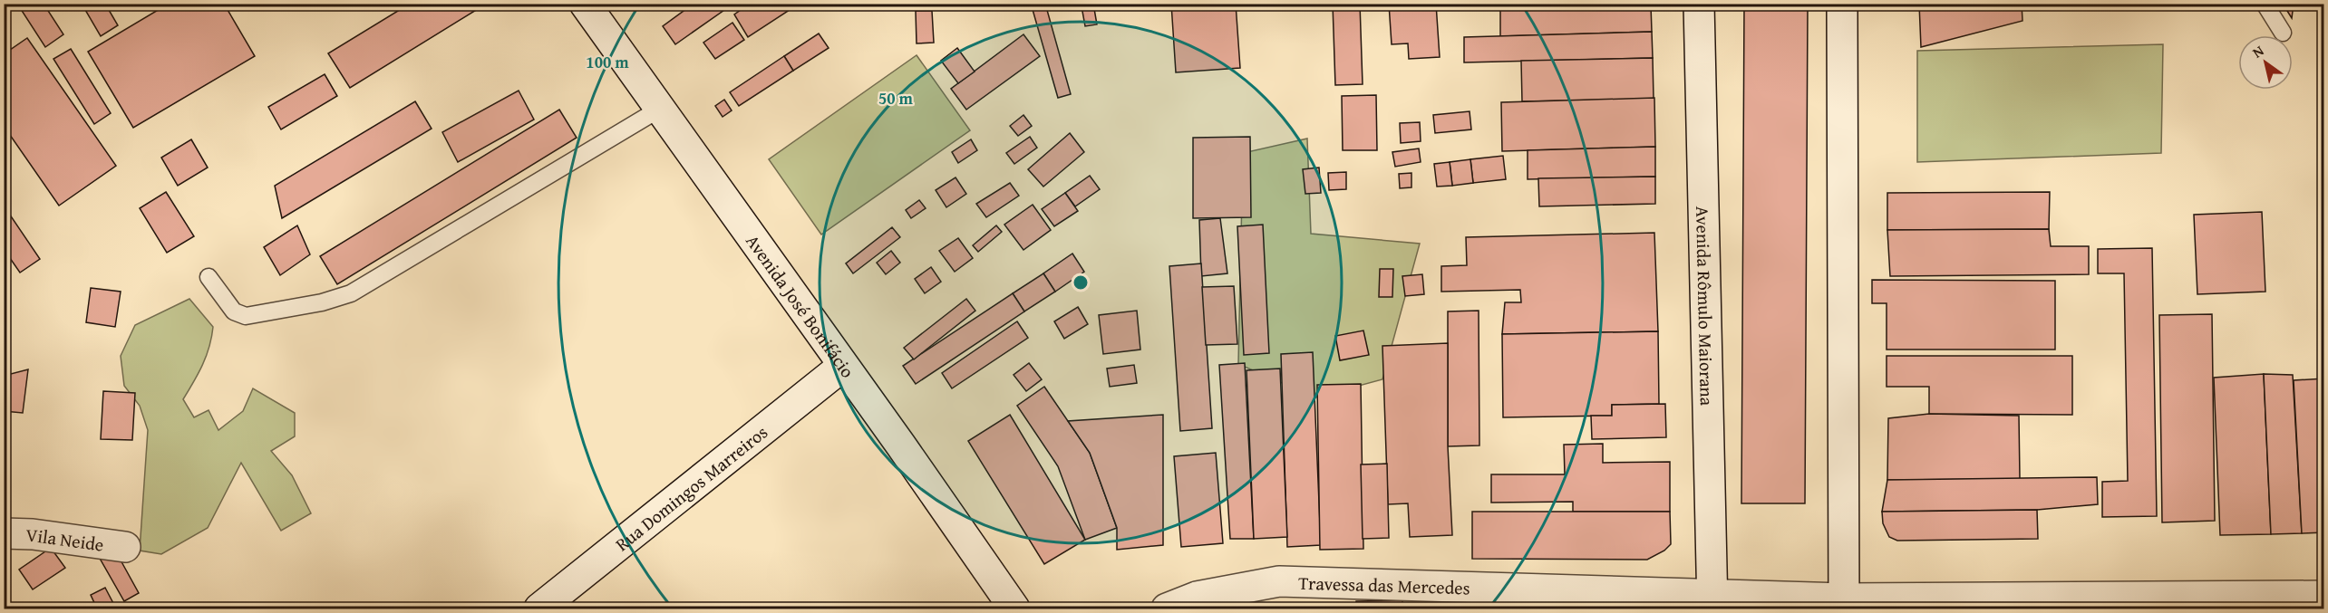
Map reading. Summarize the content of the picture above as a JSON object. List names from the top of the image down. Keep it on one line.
{"streets":{"street":["Avenida José Bonifácio","Avenida Rômulo Maiorana","Rua Domingos Marreiros","Vila Neide","Travessa das Mercedes"]},"crossings":[["Avenida José Bonifácio","Rua Domingos Marreiros"],["Avenida Rômulo Maiorana","Travessa das Mercedes"]],"north":"top left","rings":["100 m","50 m"]}
